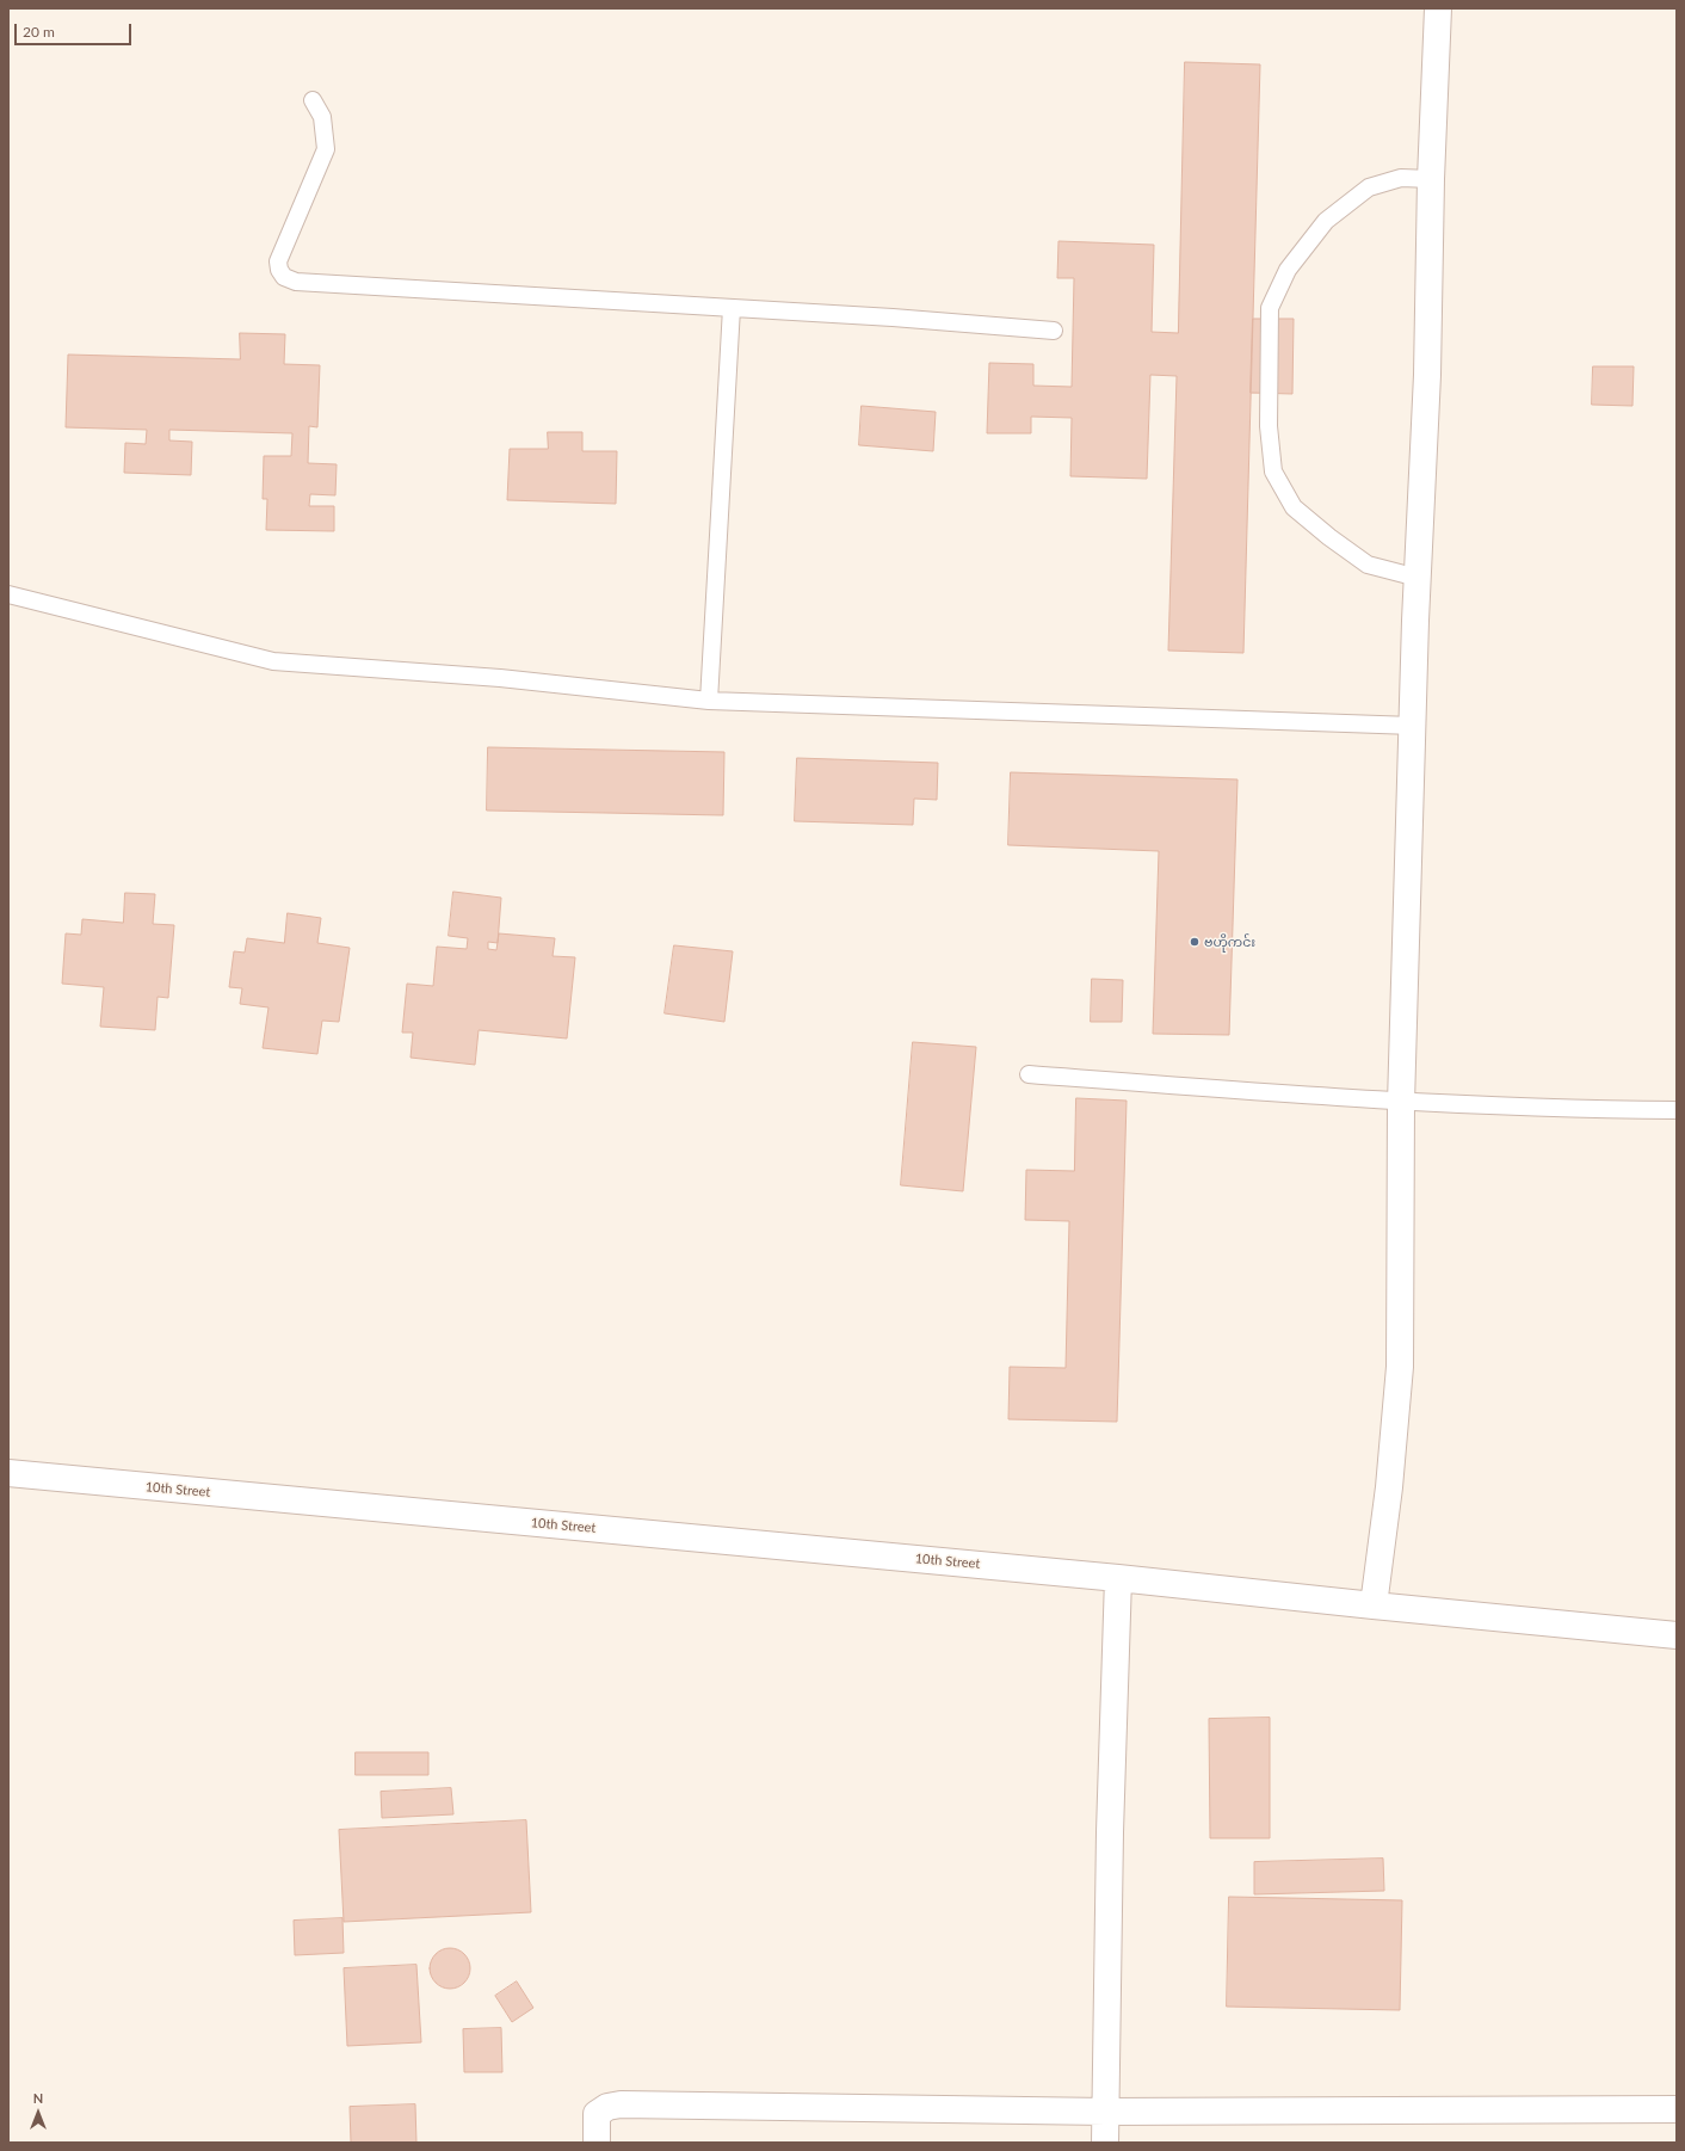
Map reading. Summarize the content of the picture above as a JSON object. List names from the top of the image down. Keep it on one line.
{"streets":{"street":["10th Street"]},"places":["ဗဟိုကင်း"],"scale_bar":"20 m","north":"top"}
